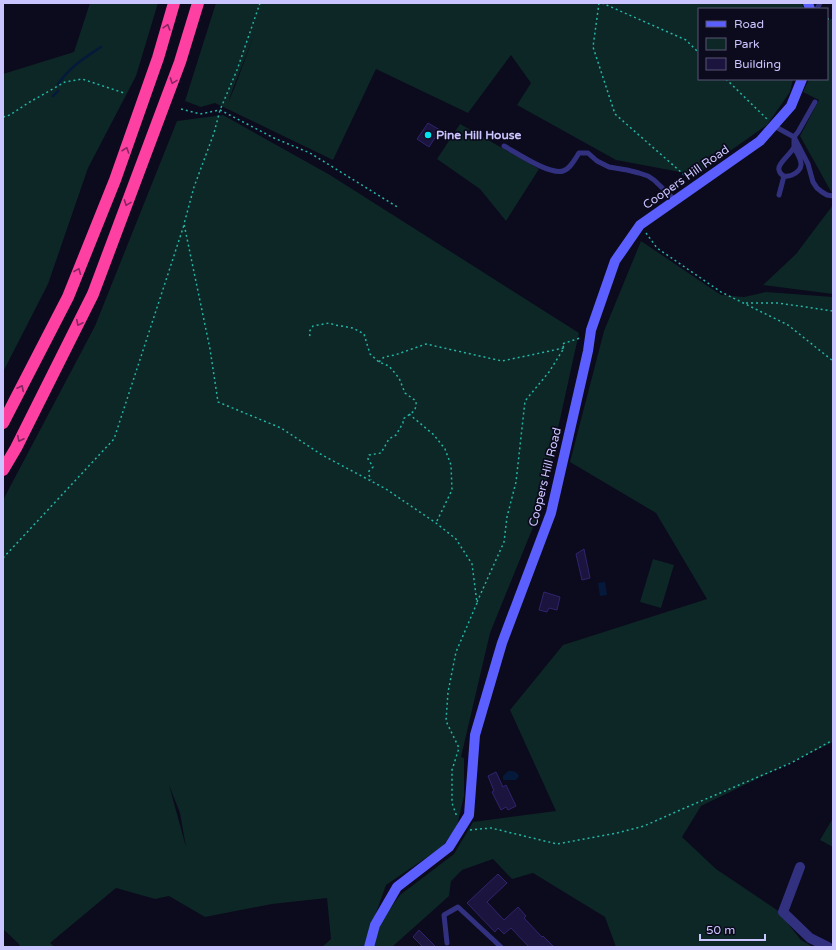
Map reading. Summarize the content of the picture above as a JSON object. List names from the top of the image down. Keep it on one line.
{"streets":{"street":["Coopers Hill Road"]},"places":["Pine Hill House"],"legend":["Road","Park","Building"],"scale_bar":"50 m"}
